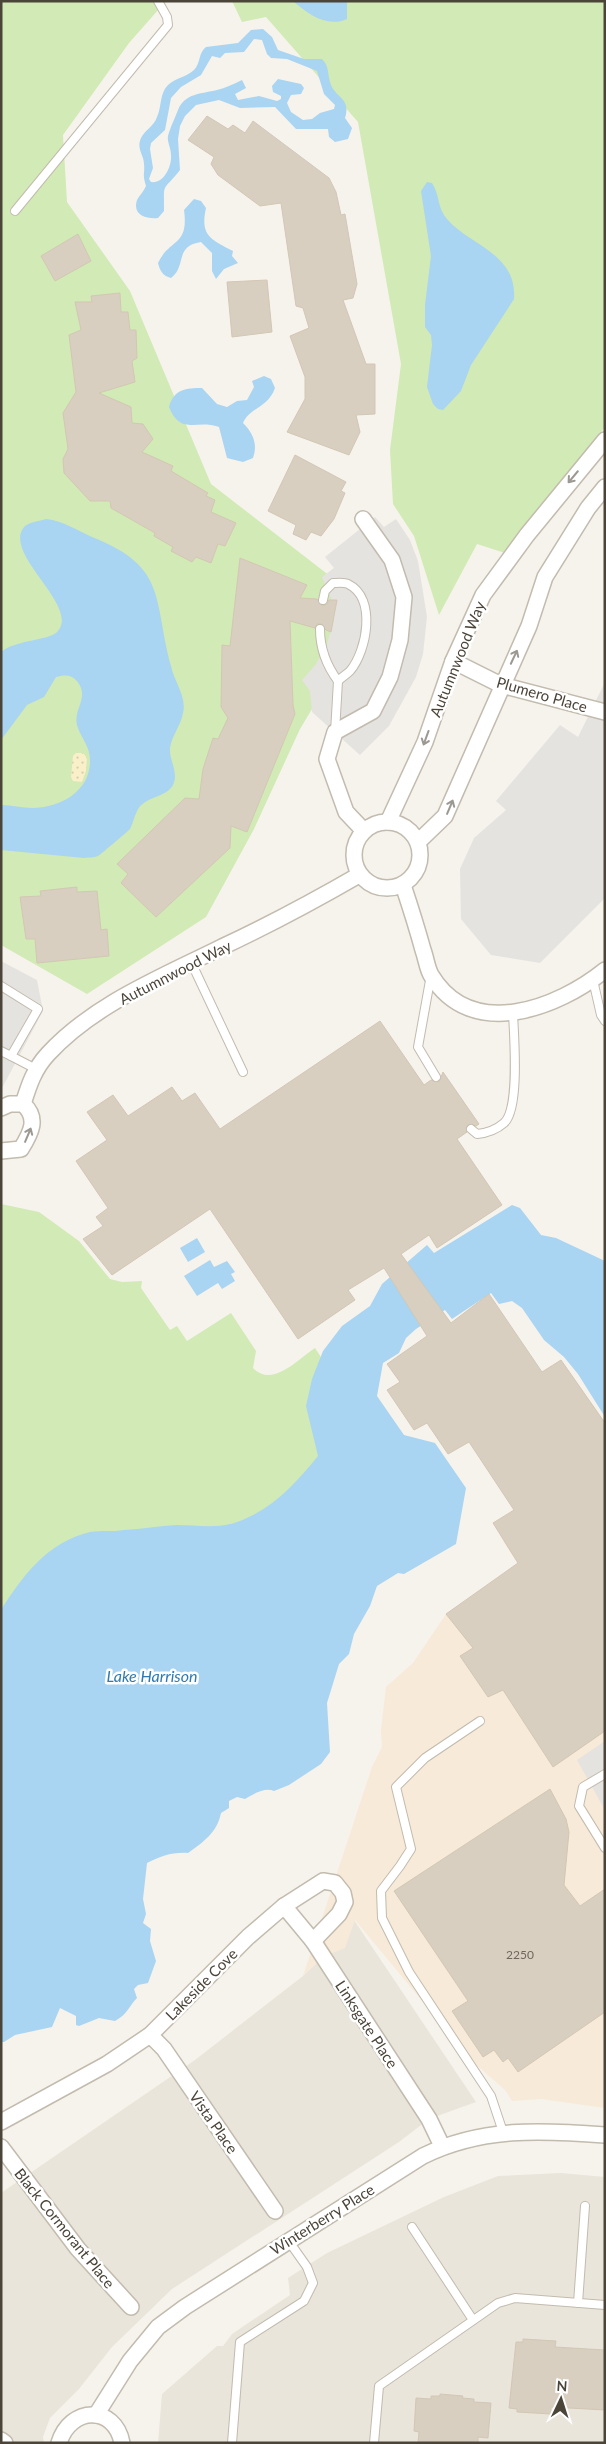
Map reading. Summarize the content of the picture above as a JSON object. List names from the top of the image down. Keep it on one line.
{"streets":{"street":["Autumnwood Way","Plumero Place","Lakeside Cove","Linksgate Place","Vista Place","Winterberry Place","Black Cormorant Place"]},"crossings":[["Autumnwood Way","Plumero Place"],["Lakeside Cove","Linksgate Place"],["Lakeside Cove","Vista Place"],["Linksgate Place","Winterberry Place"]],"water":["Lake Harrison"],"house_numbers":["2250"],"north":"top"}
